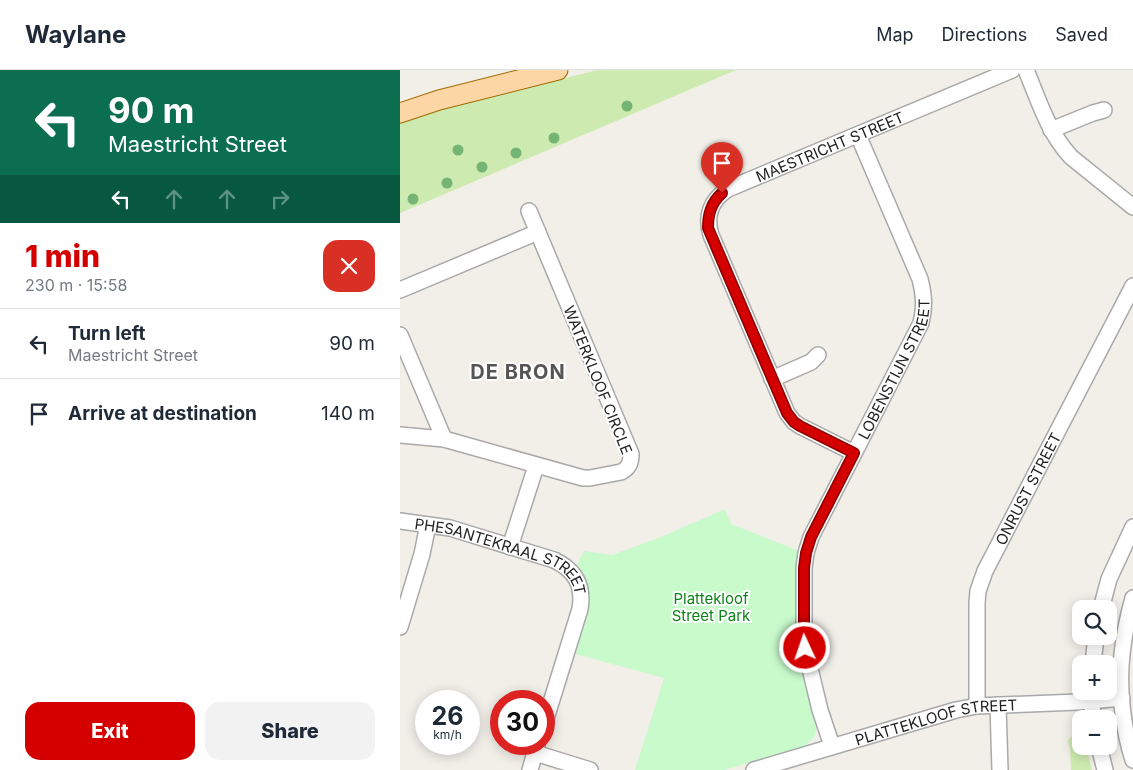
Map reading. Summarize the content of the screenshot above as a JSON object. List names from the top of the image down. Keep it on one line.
{"streets":{"street":["MAESTRICHT STREET","LOBENSTIJN STREET","WATERKLOOF CIRCLE","ONRUST STREET","PHESANTEKRAAL STREET","PLATTEKLOOF STREET"]},"crossings":[["MAESTRICHT STREET","LOBENSTIJN STREET"],["LOBENSTIJN STREET","PLATTEKLOOF STREET"],["ONRUST STREET","PLATTEKLOOF STREET"]],"districts":["DE BRON"],"parks":["Plattekloof Street Park"],"page":{"header":"Waylane","nav":["Map","Directions","Saved"],"turn":["90 m","Maestricht Street"],"heading":["1 min","230 m · 15:58"],"list":[{"name":"Turn left","note":"Maestricht Street","value":"90 m"},{"name":"Arrive at destination","value":"140 m"}],"map_buttons":["+","−"],"speed":"26 km/h","limit":"30","buttons":["Exit","Share"]}}
